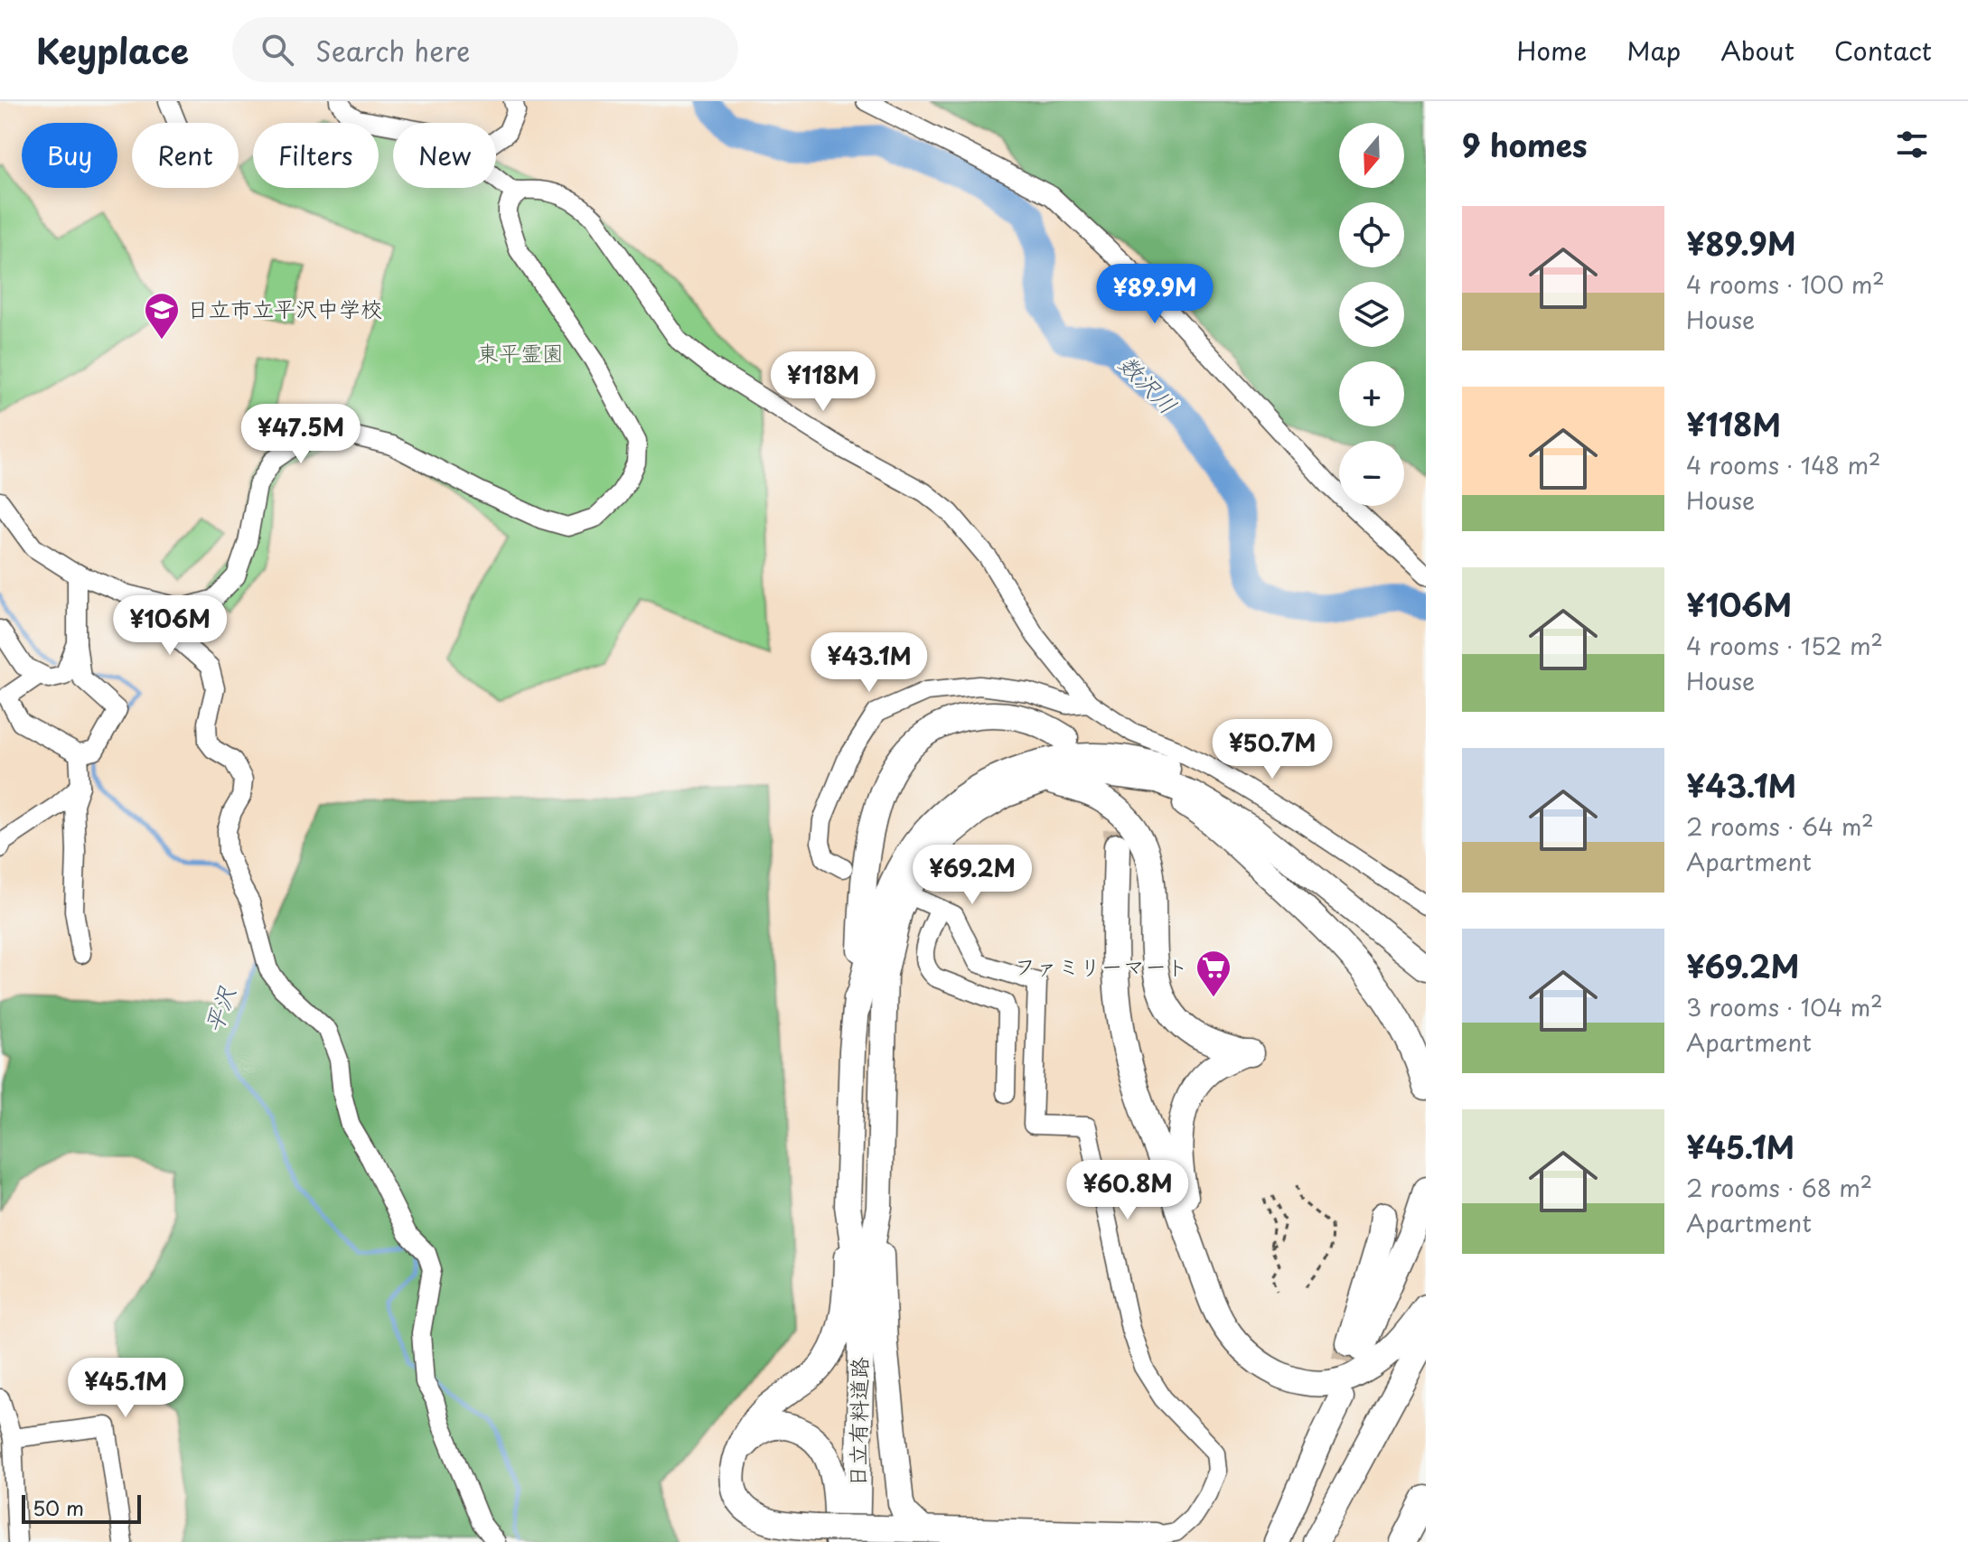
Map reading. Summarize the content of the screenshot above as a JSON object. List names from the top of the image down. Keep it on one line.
{"streets":{"highway":["日立有料道路"]},"water":["数沢川","平沢"],"parks":["東平霊園"],"places":{"school or university":["日立市立平沢中学校"],"supermarket":["ファミリーマート"]},"scale_bar":"50 m","north":"bottom","page":{"header":"Keyplace","search":"Search here","nav":["Home","Map","About","Contact"],"heading":"9 homes","map_buttons":["+","−"],"chip":["Buy","Rent","Filters","New"],"list":[{"name":"¥89.9M","note":"4 rooms · 100 m² · House"},{"name":"¥118M","note":"4 rooms · 148 m² · House"},{"name":"¥106M","note":"4 rooms · 152 m² · House"},{"name":"¥43.1M","note":"2 rooms · 64 m² · Apartment"},{"name":"¥69.2M","note":"3 rooms · 104 m² · Apartment"},{"name":"¥45.1M","note":"2 rooms · 68 m² · Apartment"}],"price":["¥89.9M","¥118M","¥47.5M","¥106M","¥43.1M","¥50.7M","¥69.2M","¥60.8M","¥45.1M"],"scale":"50 m"}}
